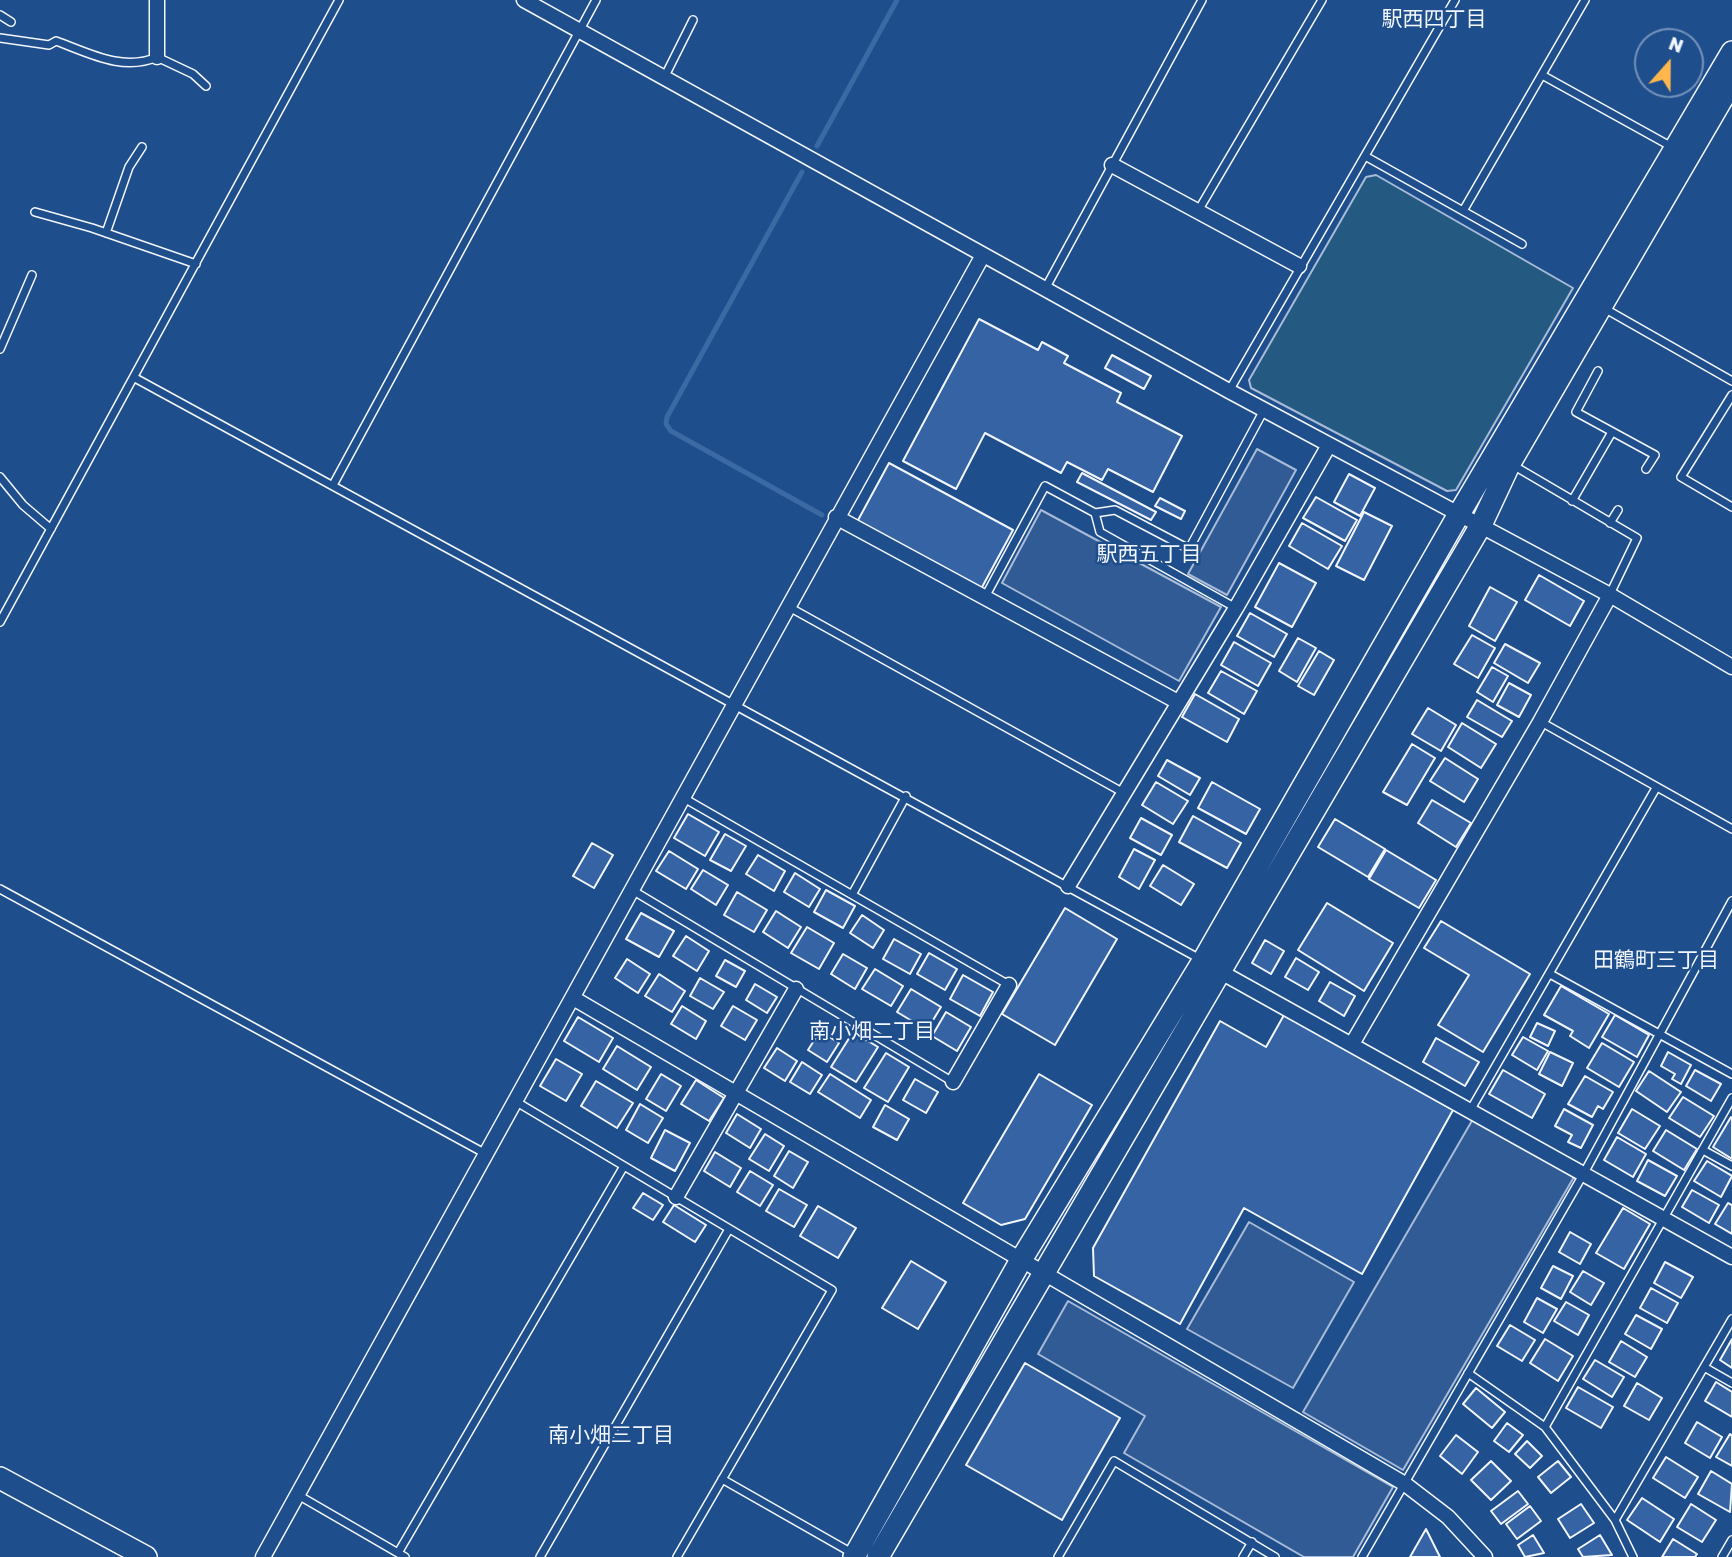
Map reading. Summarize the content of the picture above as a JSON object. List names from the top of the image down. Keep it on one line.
{"districts":["駅西四丁目","駅西五丁目","田鶴町三丁目","南小畑二丁目","南小畑三丁目"],"north":"top"}
